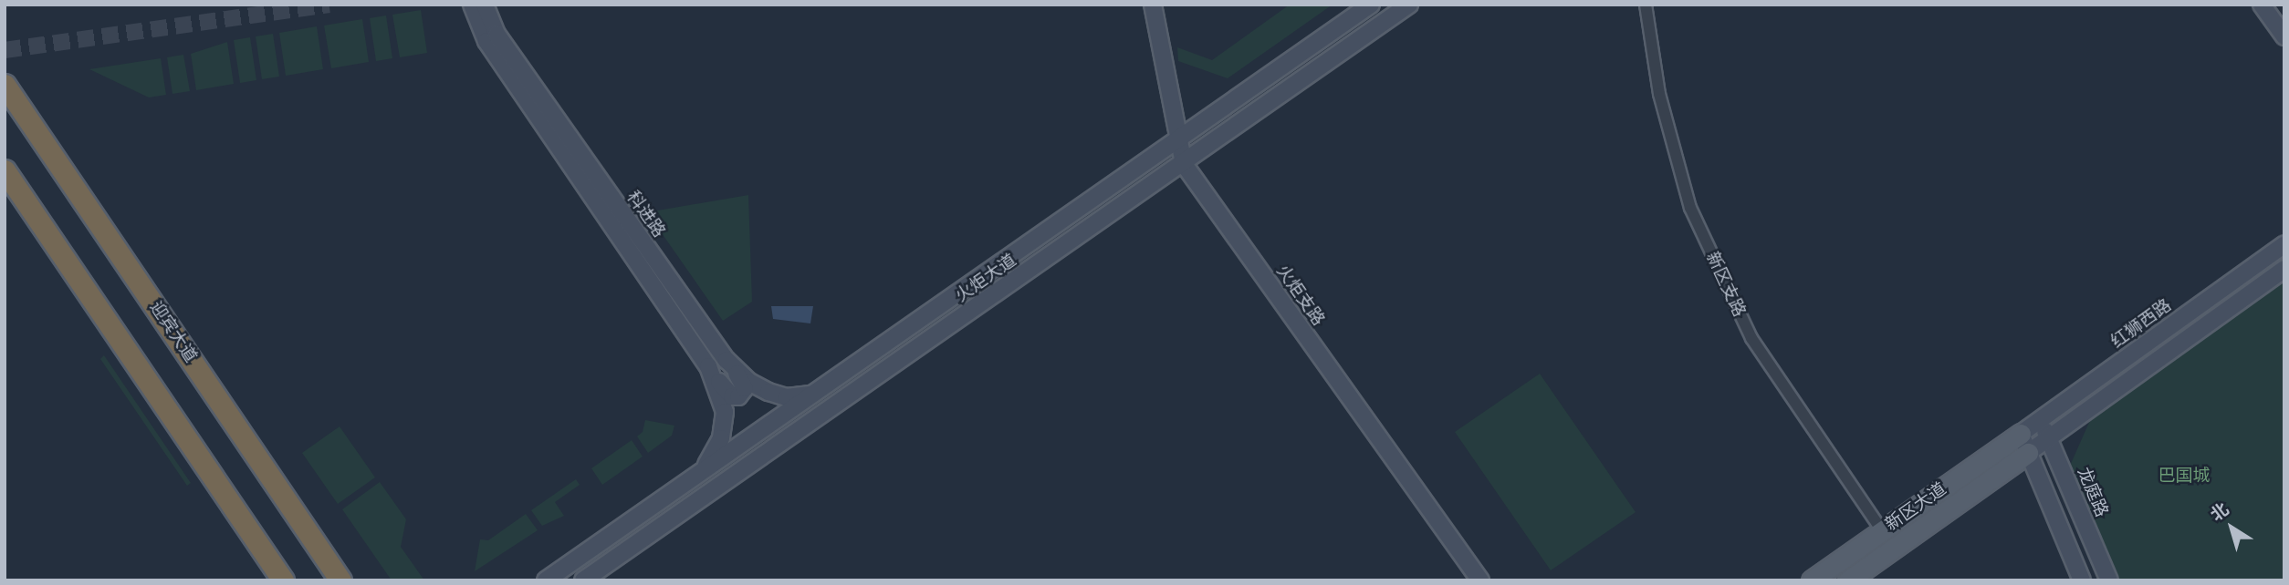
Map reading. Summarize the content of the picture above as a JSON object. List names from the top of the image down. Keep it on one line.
{"streets":{"highway":["迎宾大道"],"main road":["科进路","火炬大道","火炬支路","红狮西路","龙庭路","新区大道"],"street":["新区支路"]},"crossings":[["科进路","火炬大道"],["火炬大道","火炬支路"],["新区支路","新区大道"],["红狮西路","龙庭路"],["红狮西路","新区大道"]],"parks":["巴国城"],"north":"top left"}
